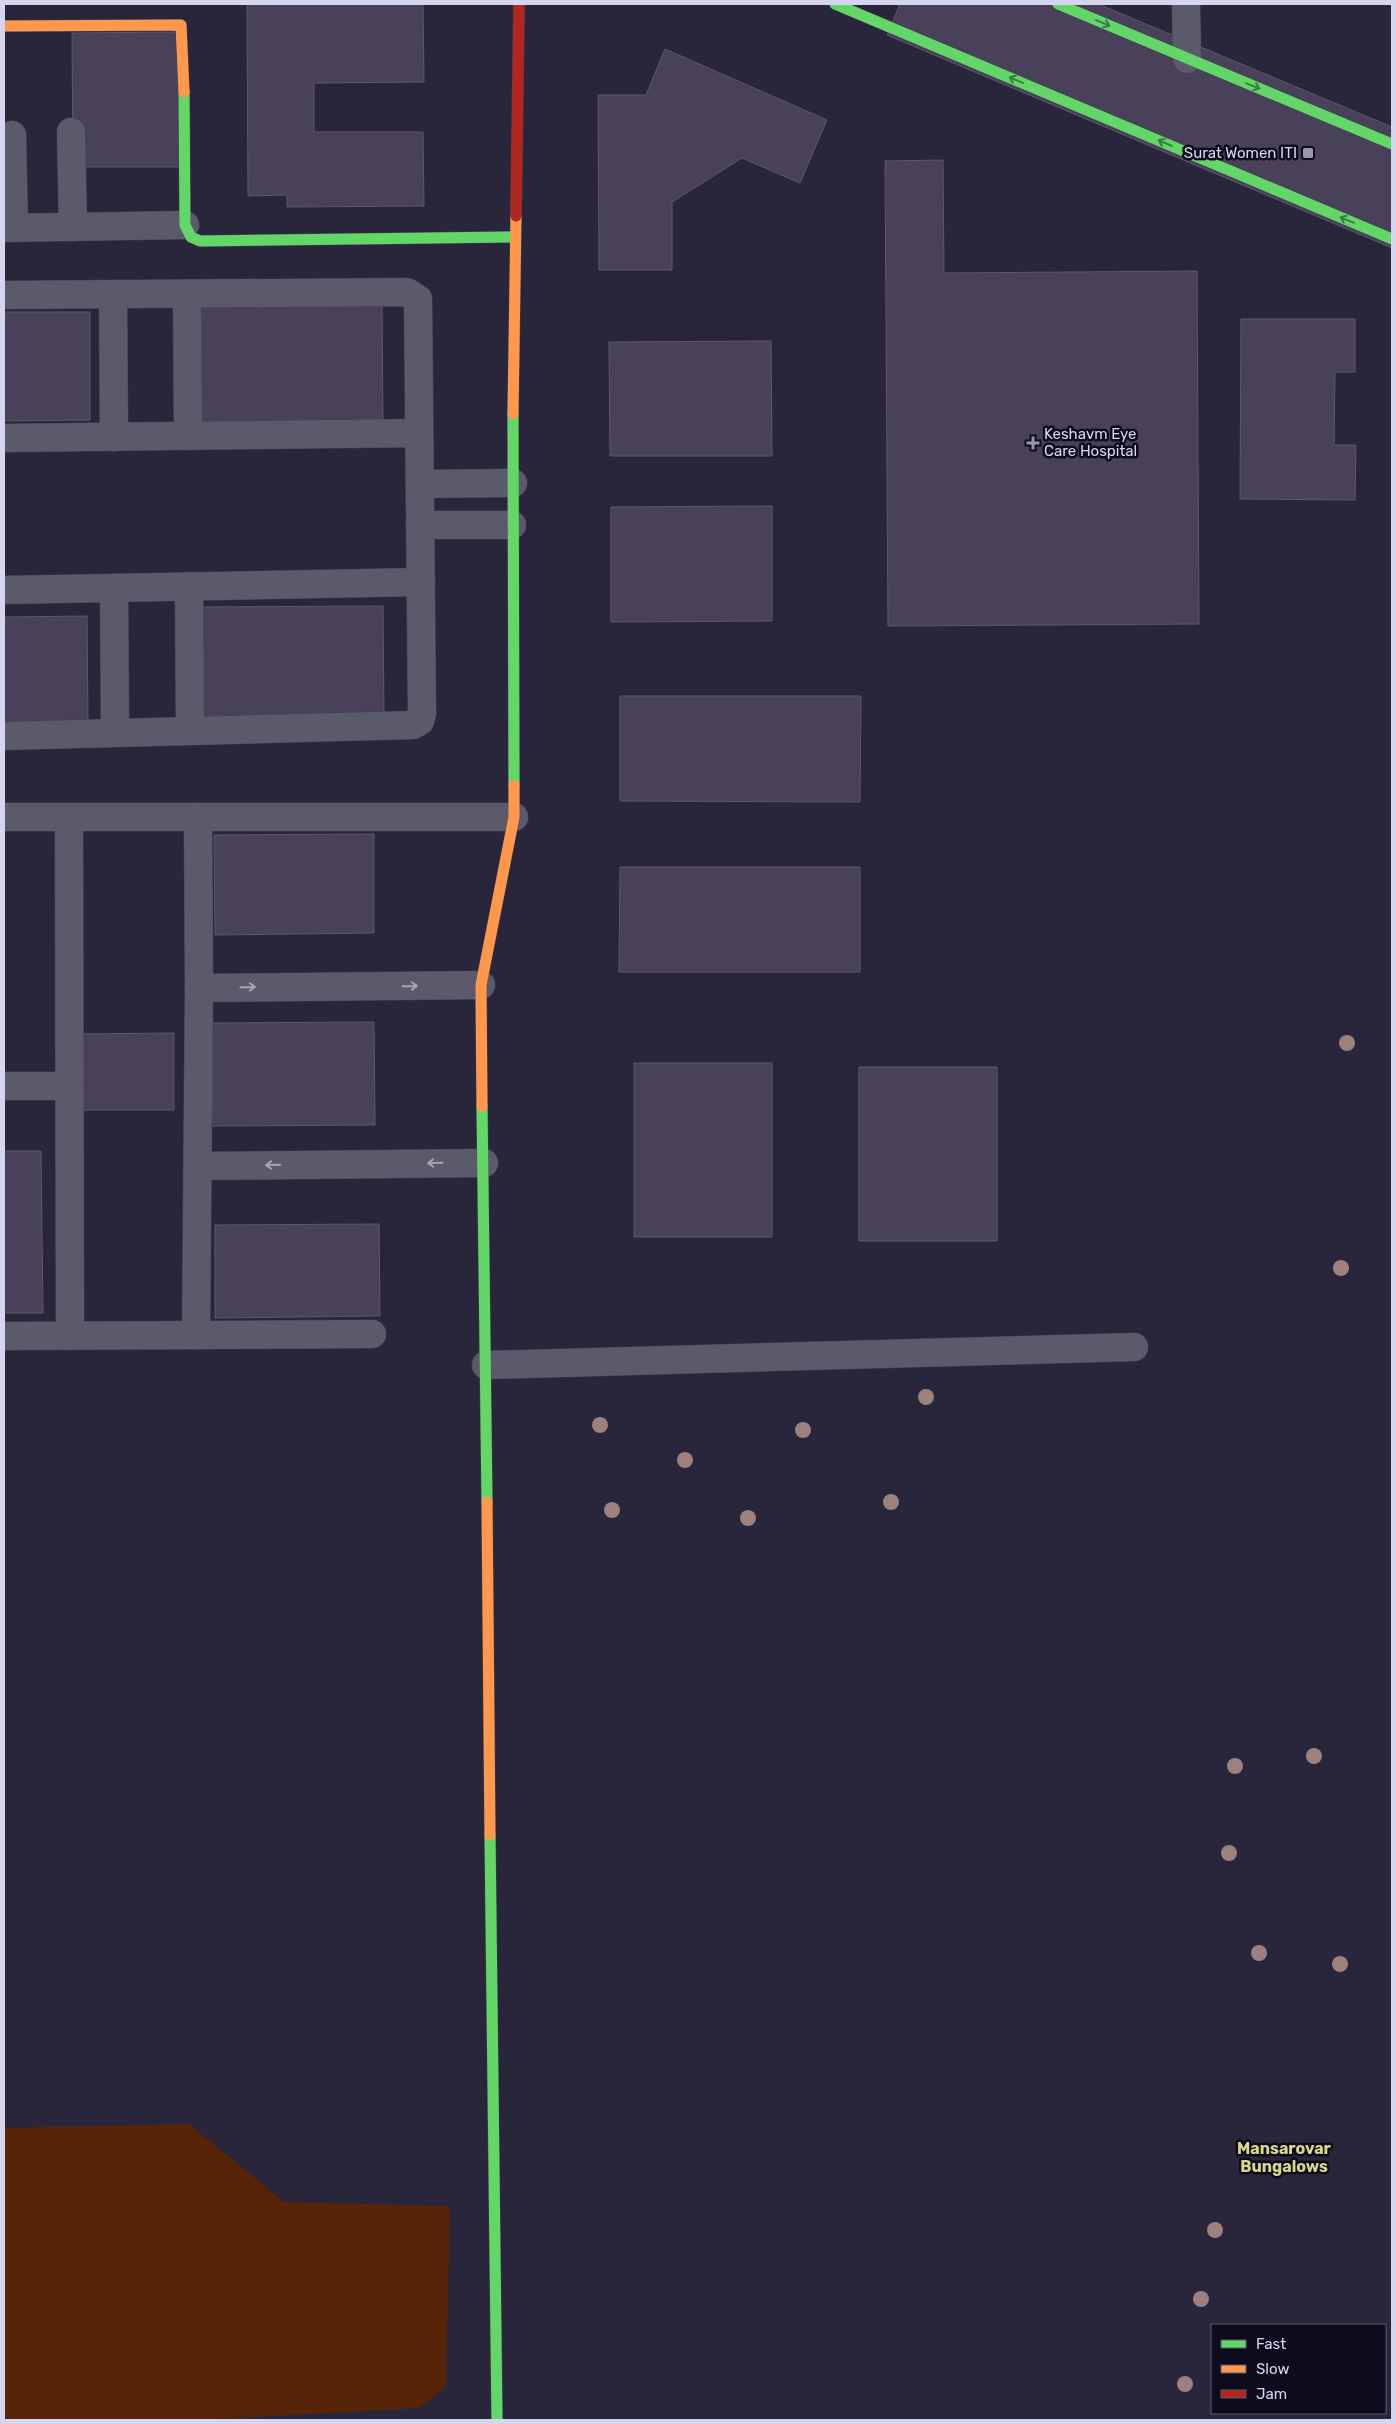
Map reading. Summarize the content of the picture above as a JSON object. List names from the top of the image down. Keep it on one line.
{"districts":["Mansarovar Bungalows"],"places":{"transit":["Surat Women ITI"],"health":["Keshavm Eye Care Hospital"]},"legend":["Fast","Slow","Jam"]}
